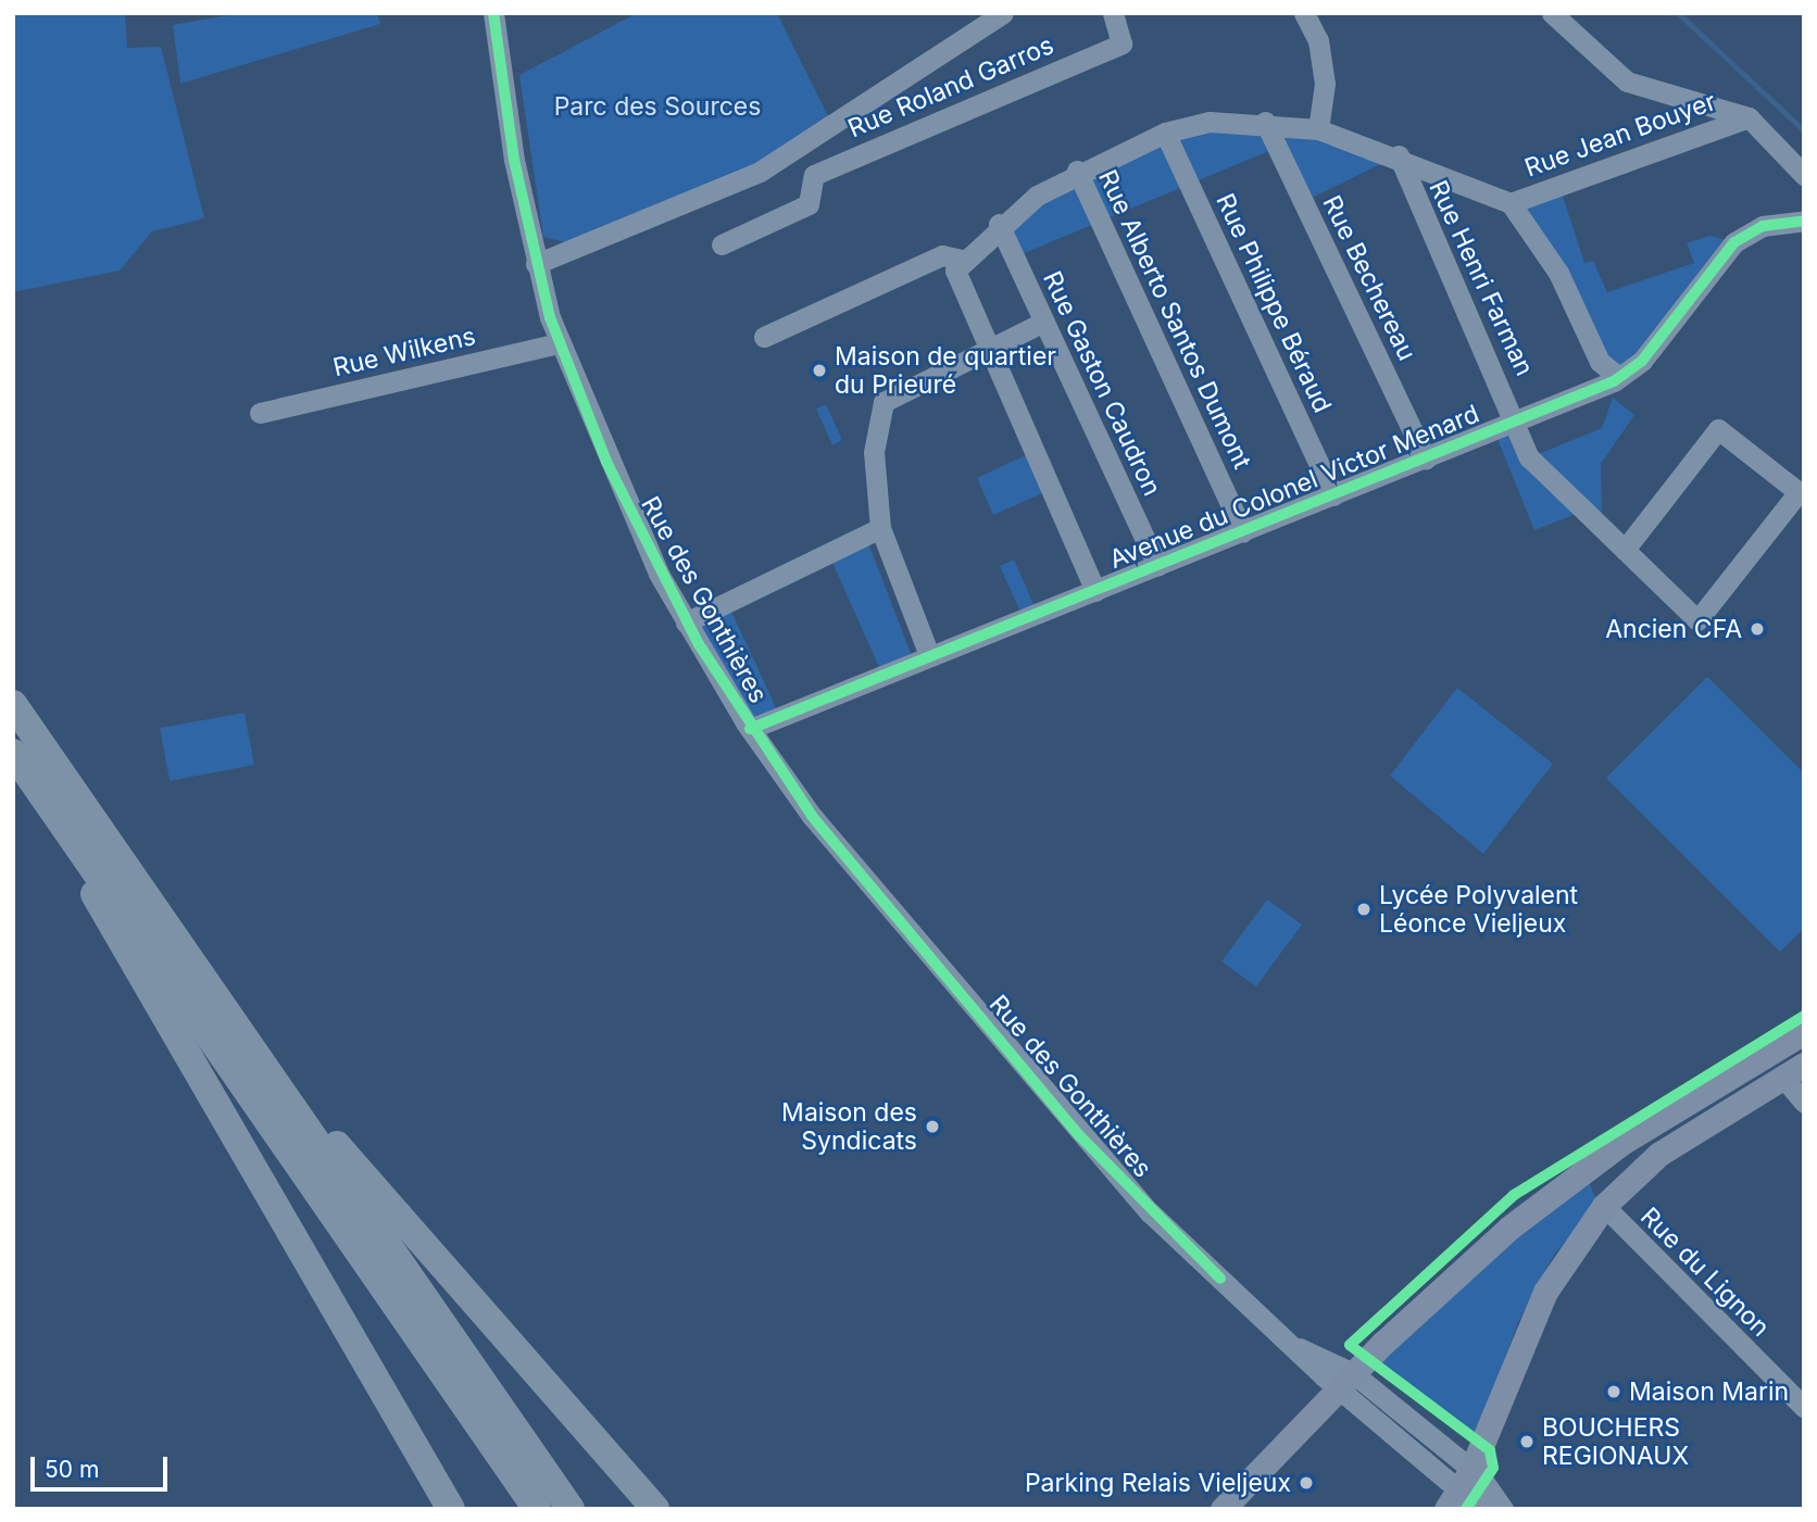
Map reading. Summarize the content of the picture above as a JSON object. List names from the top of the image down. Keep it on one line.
{"streets":{"street":["Rue Roland Garros","Rue Jean Bouyer","Rue Bechereau","Rue Henri Farman","Rue Philippe Béraud","Rue Alberto Santos Dumont","Rue Wilkens","Rue Gaston Caudron","Avenue du Colonel Victor Menard","Rue des Gonthières","Rue du Lignon"]},"crossings":[["Rue Roland Garros","Rue des Gonthières"],["Rue Bechereau","Avenue du Colonel Victor Menard"],["Rue Henri Farman","Avenue du Colonel Victor Menard"],["Rue Philippe Béraud","Avenue du Colonel Victor Menard"],["Rue Alberto Santos Dumont","Avenue du Colonel Victor Menard"],["Rue Wilkens","Rue des Gonthières"],["Rue Gaston Caudron","Avenue du Colonel Victor Menard"],["Avenue du Colonel Victor Menard","Rue des Gonthières"]],"parks":["Parc des Sources"],"places":["Maison de quartier du Prieuré","Ancien CFA","Lycée Polyvalent Léonce Vieljeux","Maison des Syndicats","Maison Marin","BOUCHERS REGIONAUX","Parking Relais Vieljeux"],"scale_bar":"50 m"}
